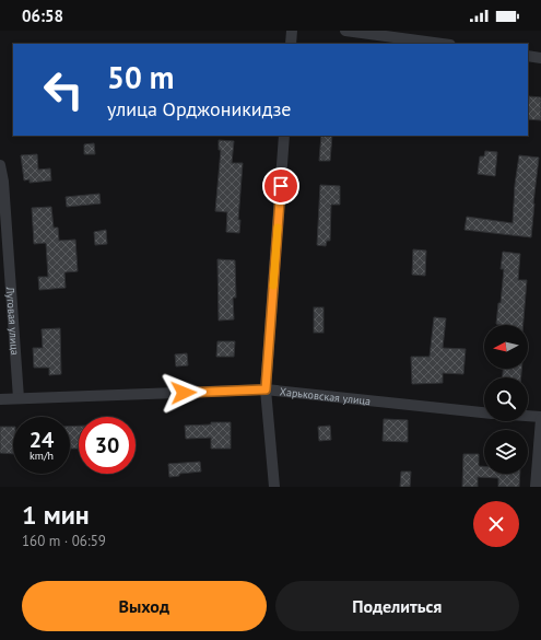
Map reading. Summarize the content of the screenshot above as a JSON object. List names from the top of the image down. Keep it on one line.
{"streets":{"street":["Луговая улица","Харьковская улица"]},"crossings":[["Луговая улица","Харьковская улица"]],"north":"left","page":{"status":"06:58","turn":["50 m","улица Орджоникидзе"],"speed":"24 km/h","limit":"30","heading":["1 мин","160 m · 06:59"],"buttons":["Выход","Поделиться"]}}
